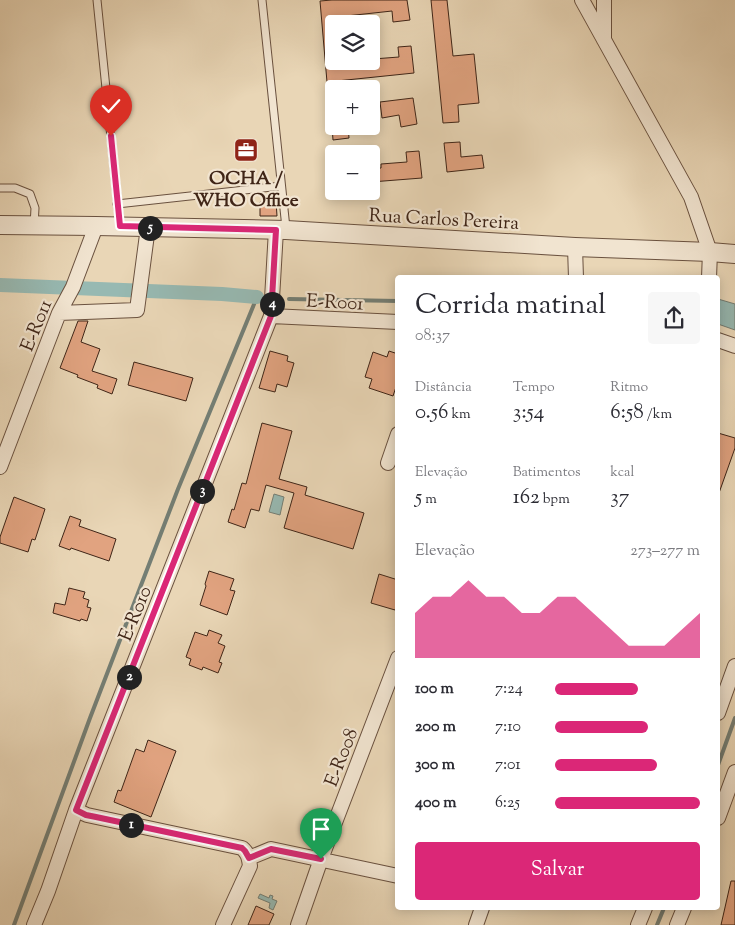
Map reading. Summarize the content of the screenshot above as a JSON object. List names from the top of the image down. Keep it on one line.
{"streets":{"street":["Rua Carlos Pereira","E-R001","E-R011","E-R010","E-R008"]},"crossings":[["Rua Carlos Pereira","E-R011"],["Rua Carlos Pereira","E-R010"],["E-R001","E-R010"]],"places":{"office":["OCHA / WHO Office"]},"page":{"map_buttons":["+","−"],"pins":["5","4","3","2","1"],"heading":["Corrida matinal","08:37"],"stats":[["Distância","0.56 km"],["Tempo","3:54"],["Ritmo","6:58 /km"],["Elevação","5 m"],["Batimentos","162 bpm"],["kcal","37"]],"chart":["Elevação","273–277 m"],"list":[{"name":"100 m","note":"7:24"},{"name":"200 m","note":"7:10"},{"name":"300 m","note":"7:01"},{"name":"400 m","note":"6:25"}],"buttons":"Salvar"}}
